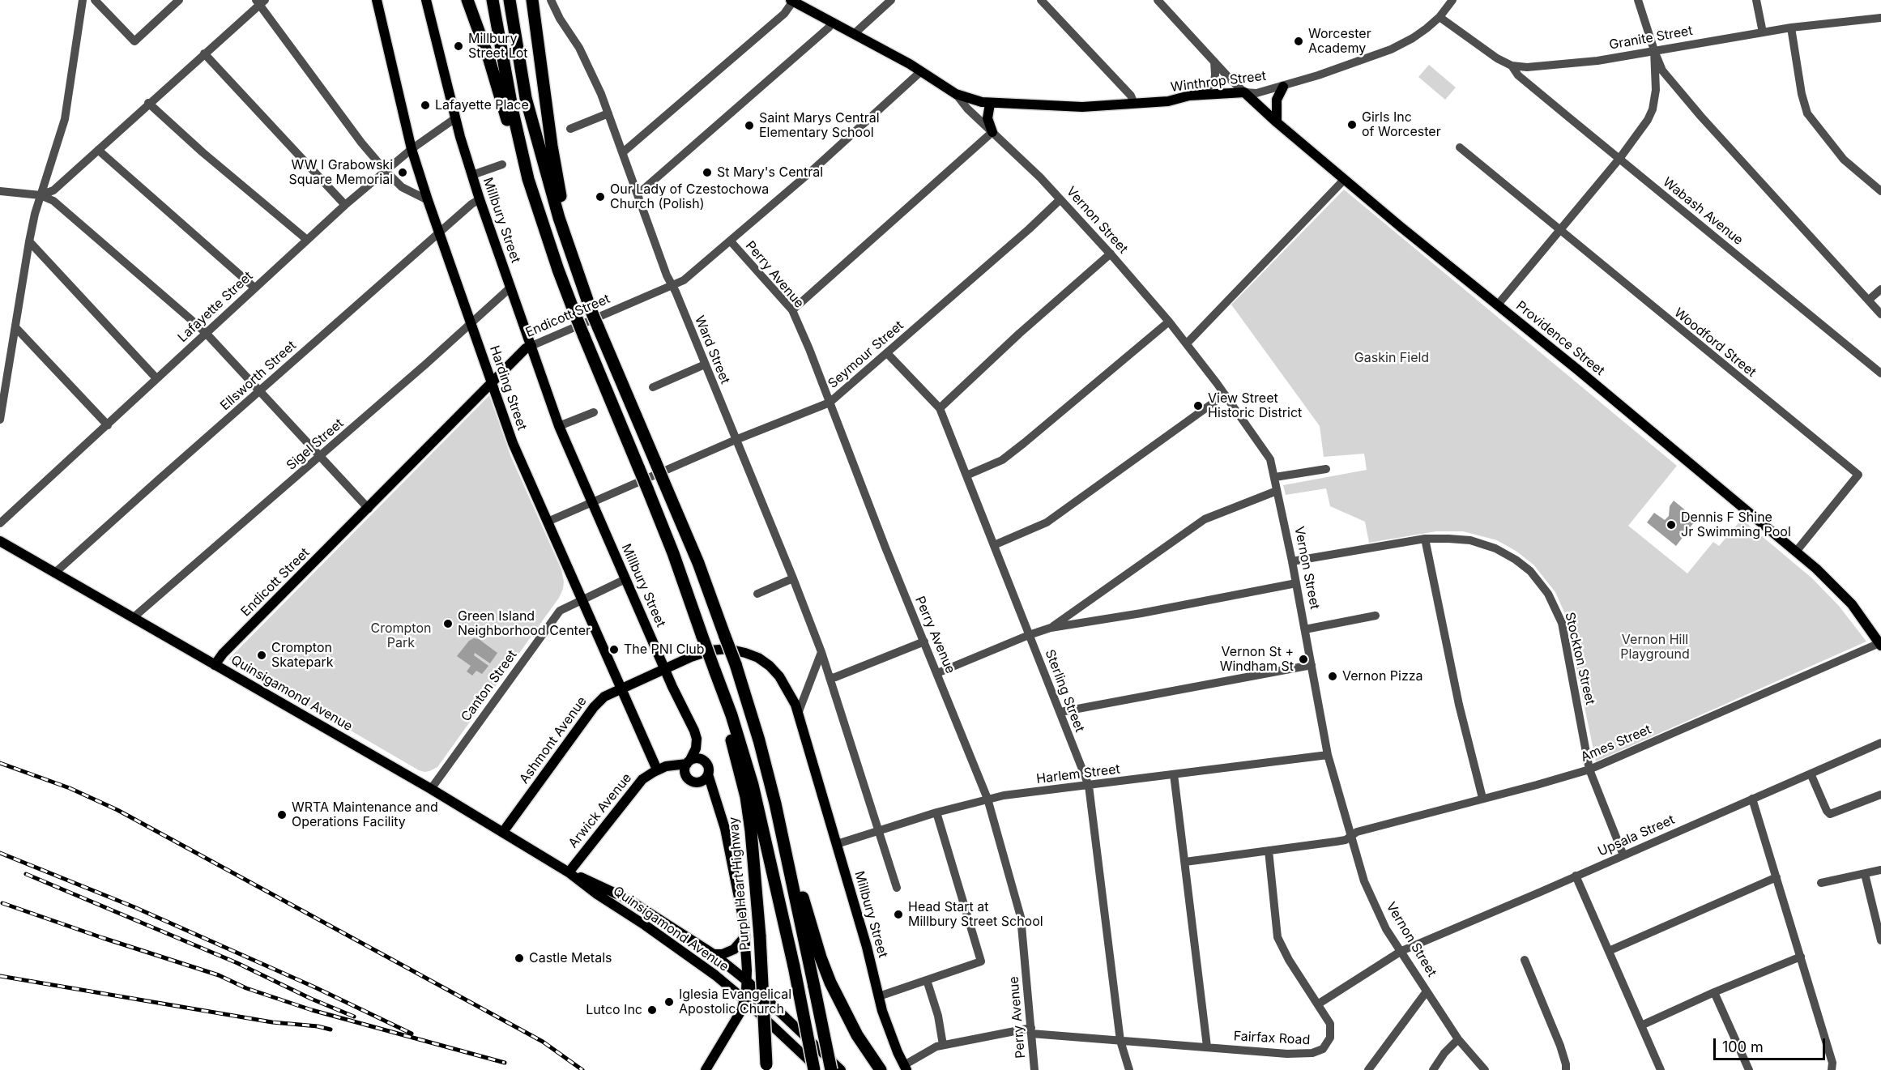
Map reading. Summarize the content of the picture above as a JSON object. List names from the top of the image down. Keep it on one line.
{"streets":{"highway":["Purple Heart Highway"],"main road":["Winthrop Street","Millbury Street","Endicott Street","Providence Street","Harding Street","Quinsigamond Avenue","Ashmont Avenue","Arwick Avenue"],"street":["Granite Street","Wabash Avenue","Vernon Street","Perry Avenue","Lafayette Street","Woodford Street","Ward Street","Seymour Street","Ellsworth Street","Sigel Street","Stockton Street","Canton Street","Sterling Street","Ames Street","Harlem Street","Upsala Street","Fairfax Road"]},"crossings":[["Granite Street","Winthrop Street"],["Granite Street","Wabash Avenue"],["Winthrop Street","Vernon Street"],["Winthrop Street","Providence Street"],["Millbury Street","Lafayette Street"],["Millbury Street","Endicott Street"],["Millbury Street","Seymour Street"],["Millbury Street","Ellsworth Street"],["Millbury Street","Sigel Street"],["Millbury Street","Canton Street"],["Millbury Street","Ashmont Avenue"],["Millbury Street","Harlem Street"],["Millbury Street","Fairfax Road"],["Vernon Street","Seymour Street"],["Vernon Street","Stockton Street"],["Vernon Street","Ames Street"],["Vernon Street","Harlem Street"],["Vernon Street","Upsala Street"],["Perry Avenue","Endicott Street"],["Perry Avenue","Seymour Street"],["Perry Avenue","Harlem Street"],["Perry Avenue","Fairfax Road"],["Lafayette Street","Harding Street"],["Endicott Street","Ward Street"],["Endicott Street","Harding Street"],["Endicott Street","Quinsigamond Avenue"],["Providence Street","Woodford Street"],["Providence Street","Ames Street"],["Ward Street","Seymour Street"],["Ward Street","Harlem Street"],["Seymour Street","Harding Street"],["Seymour Street","Sterling Street"],["Ellsworth Street","Harding Street"],["Ellsworth Street","Quinsigamond Avenue"],["Harding Street","Sigel Street"],["Harding Street","Canton Street"],["Harding Street","Ashmont Avenue"],["Harding Street","Arwick Avenue"],["Sigel Street","Quinsigamond Avenue"],["Stockton Street","Ames Street"],["Stockton Street","Upsala Street"],["Canton Street","Quinsigamond Avenue"],["Sterling Street","Harlem Street"],["Sterling Street","Fairfax Road"],["Quinsigamond Avenue","Ashmont Avenue"],["Quinsigamond Avenue","Arwick Avenue"],["Ames Street","Fairfax Road"],["Upsala Street","Fairfax Road"]],"parks":["Gaskin Field","Crompton Park","Vernon Hill Playground"],"places":["Worcester Academy","Millbury Street Lot","Lafayette Place","Girls Inc of Worcester","Saint Marys Central Elementary School","WW I Grabowski Square Memorial","St Mary's Central","Our Lady of Czestochowa Church (Polish)","View Street Historic District","Dennis F Shine Jr Swimming Pool","Green Island Neighborhood Center","The PNI Club","Crompton Skatepark","Vernon St + Windham St","Vernon Pizza","WRTA Maintenance and Operations Facility","Head Start at Millbury Street School","Castle Metals","Iglesia Evangelical Apostolic Church","Lutco Inc"],"scale_bar":"100 m"}
